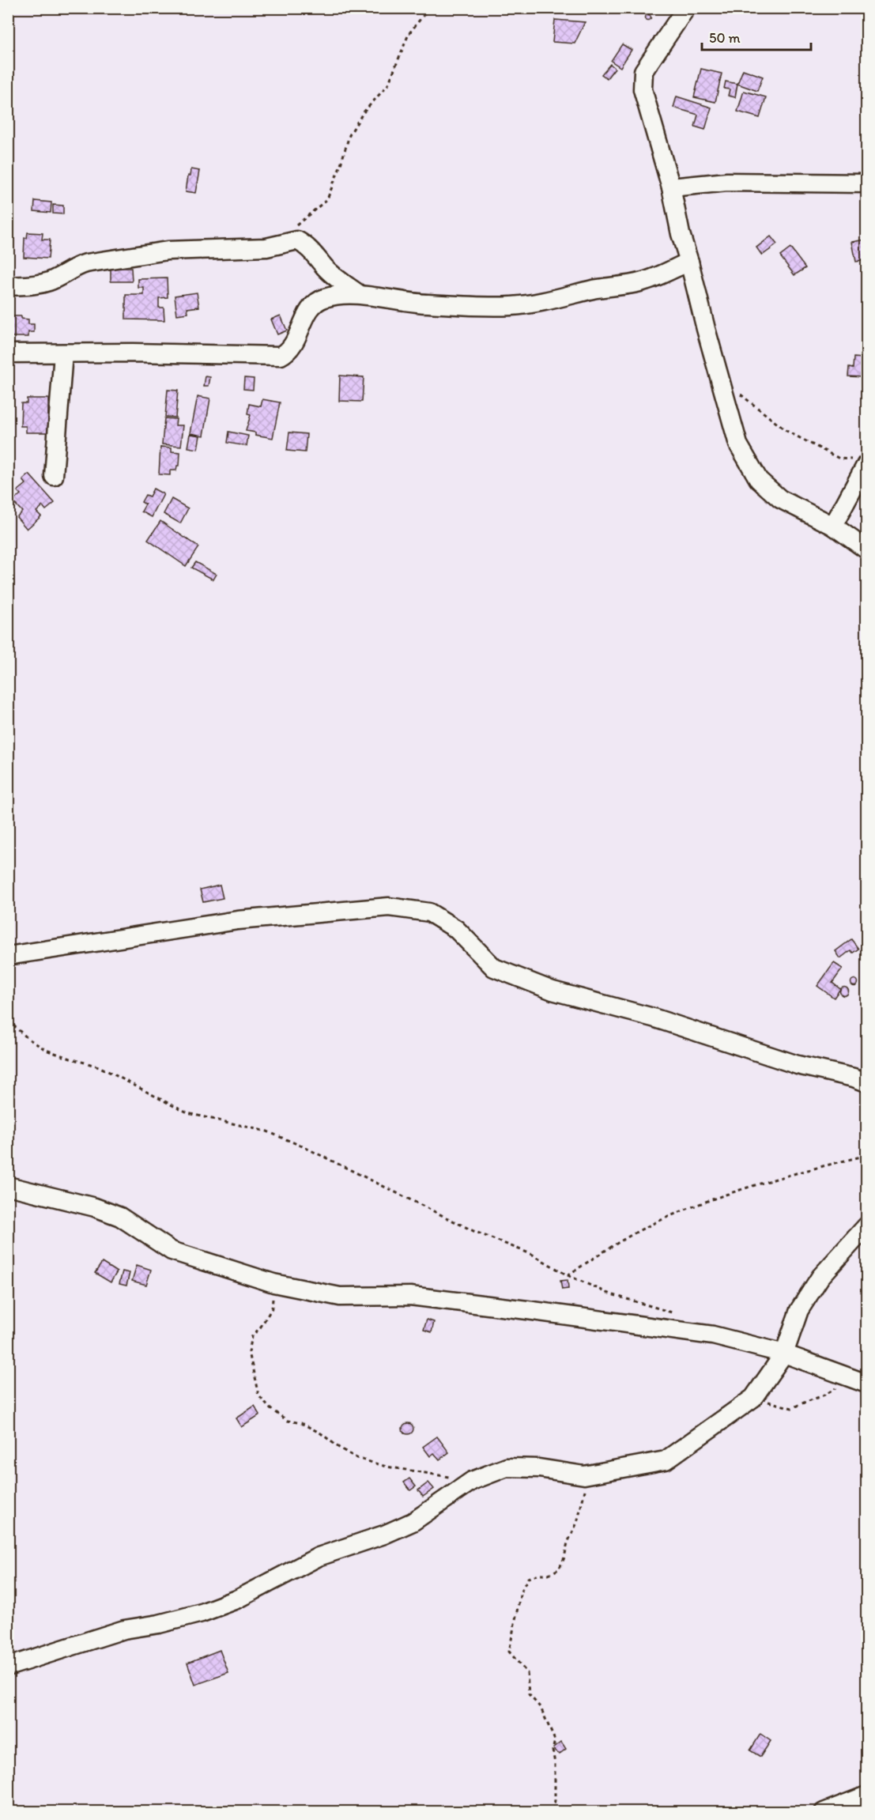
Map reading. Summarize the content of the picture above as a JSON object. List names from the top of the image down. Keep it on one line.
{"scale_bar":"50 m"}
